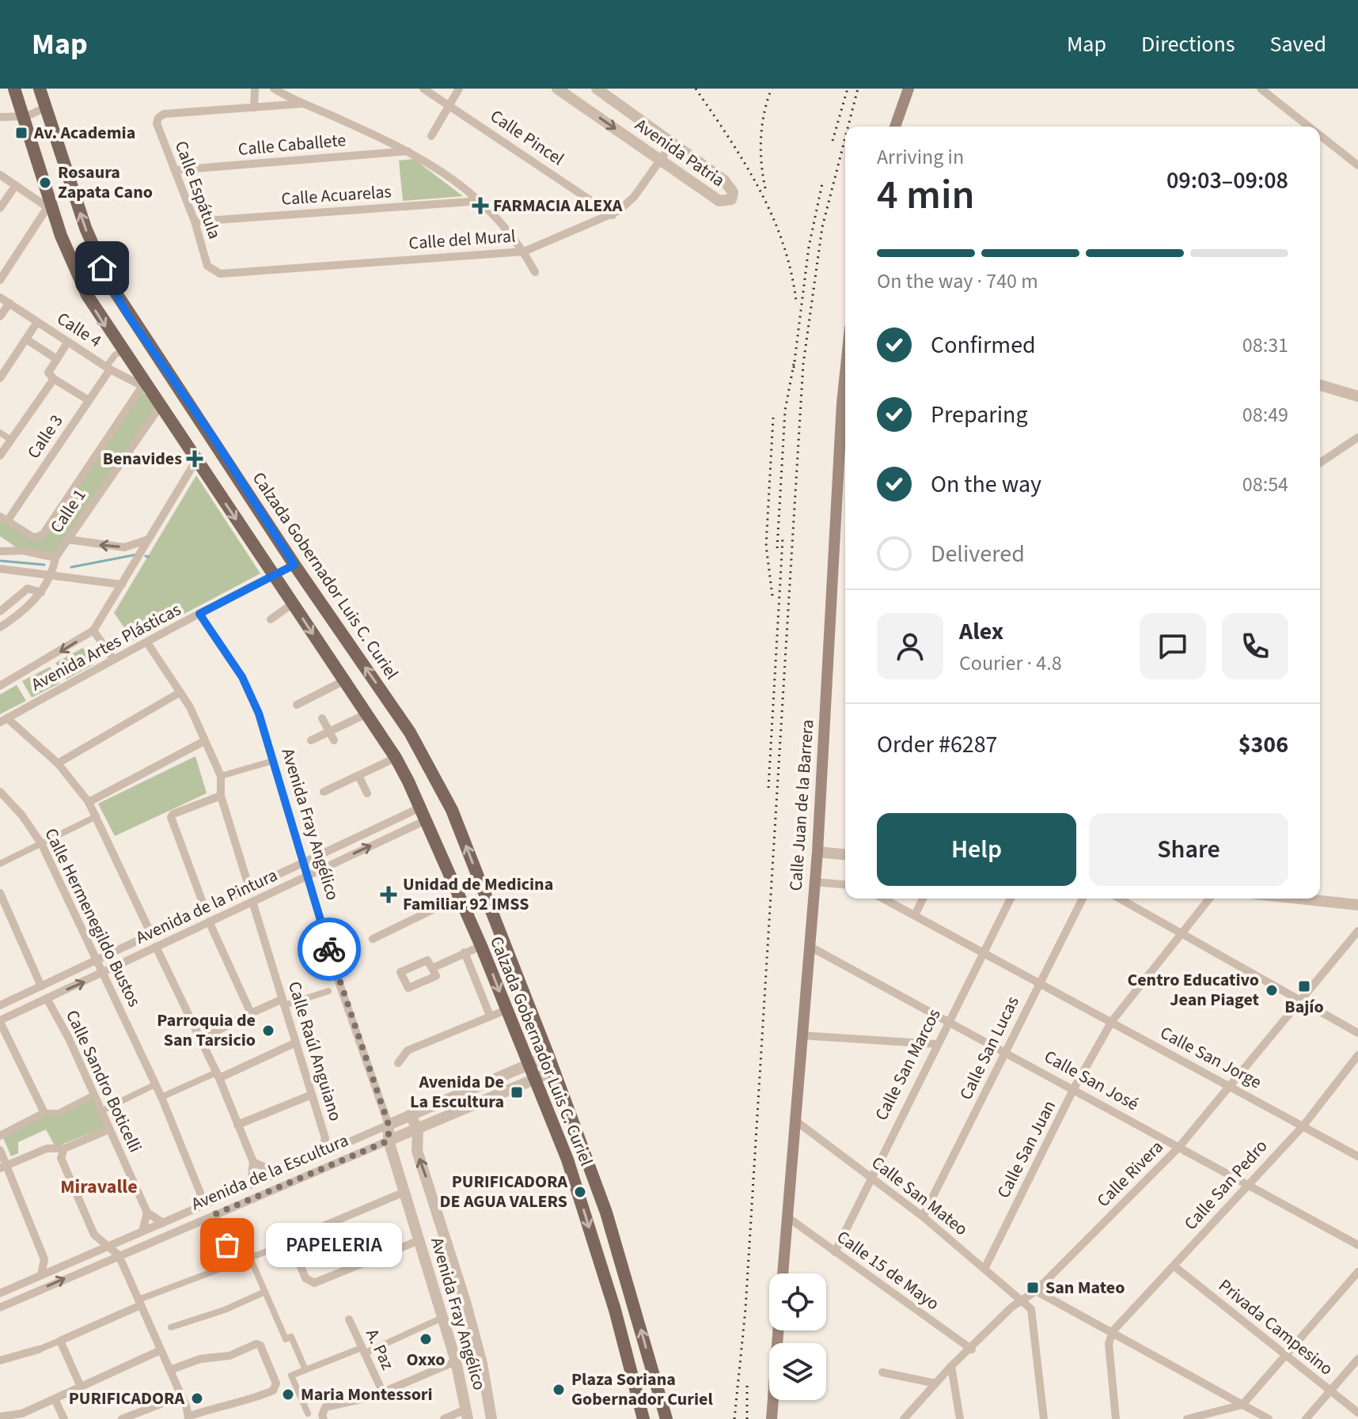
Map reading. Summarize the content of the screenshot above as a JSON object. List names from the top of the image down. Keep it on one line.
{"streets":{"main road":["Calzada Gobernador Luis C. Curiel","Calle Juan de la Barrera"],"street":["Calle Pincel","Calle Caballete","Avenida Patria","Calle Espátula","Calle Acuarelas","Calle del Mural","Calle 4","Calle 3","Calle 1","Avenida Artes Plásticas","Avenida Fray Angélico","Avenida de la Pintura","Calle Hermenegildo Bustos","Calle San Lucas","Calle Raúl Anguiano","Calle San Jorge","Calle San Marcos","Calle San José","Calle Sandro Boticelli","Calle San Juan","Avenida de la Escultura","Calle Rivera","Calle San Pedro","Calle San Mateo","Calle 15 de Mayo","Privada Campesino","A. Paz"]},"crossings":[["Calle Pincel","Calle del Mural"],["Calle Caballete","Calle Espátula"],["Avenida Patria","Calle del Mural"],["Calle Espátula","Calle Acuarelas"],["Calle Espátula","Calle del Mural"],["Calle 4","Calle 3"],["Calle 4","Calle 1"],["Calle 4","Calzada Gobernador Luis C. Curiel"],["Calle 3","Calle 1"],["Calle 1","Calzada Gobernador Luis C. Curiel"],["Calzada Gobernador Luis C. Curiel","Avenida Artes Plásticas"],["Calzada Gobernador Luis C. Curiel","Avenida de la Pintura"],["Calzada Gobernador Luis C. Curiel","Avenida de la Escultura"],["Avenida Artes Plásticas","Avenida Fray Angélico"],["Calle Juan de la Barrera","Calle San José"],["Calle Juan de la Barrera","Calle San Mateo"],["Calle Juan de la Barrera","Calle 15 de Mayo"],["Avenida Fray Angélico","Avenida de la Pintura"],["Avenida Fray Angélico","Avenida de la Escultura"],["Avenida de la Pintura","Calle Hermenegildo Bustos"],["Avenida de la Pintura","Calle Raúl Anguiano"],["Avenida de la Pintura","Calle Sandro Boticelli"],["Calle Hermenegildo Bustos","Avenida de la Escultura"],["Calle San Lucas","Calle San Jorge"],["Calle San Lucas","Calle San José"],["Calle San Lucas","Calle San Mateo"],["Calle Raúl Anguiano","Avenida de la Escultura"],["Calle San Jorge","Calle San Marcos"],["Calle San Jorge","Calle San Juan"],["Calle San Jorge","Calle Rivera"],["Calle San Jorge","Calle San Pedro"],["Calle San Marcos","Calle San José"],["Calle San Marcos","Calle San Mateo"],["Calle San Marcos","Calle 15 de Mayo"],["Calle San José","Calle San Juan"],["Calle San José","Calle Rivera"],["Calle San José","Calle San Pedro"],["Calle San Juan","Calle San Mateo"],["Calle Rivera","Calle San Mateo"],["Calle Rivera","Calle 15 de Mayo"],["Calle San Pedro","Privada Campesino"]],"districts":["Miravalle"],"places":{"transit":["Av. Academia","Bajío","Avenida De La Escultura","San Mateo"],"other":["Rosaura Zapata Cano","Centro Educativo Jean Piaget","Parroquia de San Tarsicio","PURIFICADORA DE AGUA VALERS","PAPELERIA","Oxxo","Plaza Soriana Gobernador Curiel","Maria Montessori","PURIFICADORA"],"health":["FARMACIA ALEXA","Benavides","Unidad de Medicina Familiar 92 IMSS"]},"page":{"header":"Map","nav":["Map","Directions","Saved"],"heading":["4 min","Arriving in","09:03–09:08"],"panel":["Alex","Courier · 4.8","Order #6287","$306"],"bar":"On the way · 740 m","list":[["Confirmed","08:31"],["Preparing","08:49"],["On the way","08:54"],"Delivered"],"buttons":["Help","Share"],"bubble":"PAPELERIA"}}
